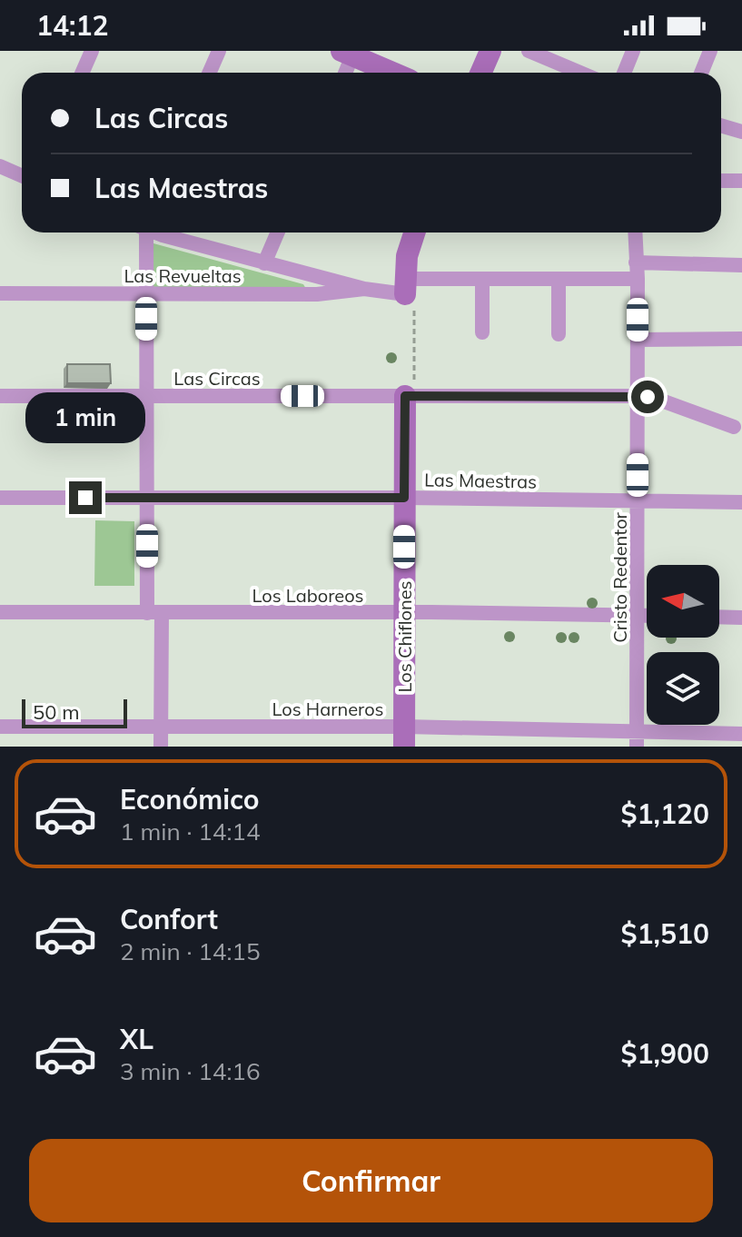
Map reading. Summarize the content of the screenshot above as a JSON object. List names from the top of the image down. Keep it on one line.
{"streets":{"street":["Las Revueltas","Las Circas","Las Maestras","Cristo Redentor","Los Laboreos","Los Chiflones","Los Harneros"]},"crossings":[["Las Circas","Cristo Redentor"],["Las Circas","Los Chiflones"],["Las Maestras","Cristo Redentor"],["Las Maestras","Los Chiflones"],["Cristo Redentor","Los Laboreos"],["Cristo Redentor","Los Harneros"],["Los Laboreos","Los Chiflones"],["Los Chiflones","Los Harneros"]],"scale_bar":"50 m","north":"left","page":{"status":"14:12","banner":["Las Circas","Las Maestras"],"bubble":"1 min","scale":"50 m","list":[{"name":"Económico","note":"1 min · 14:14","value":"$1,120"},{"name":"Confort","note":"2 min · 14:15","value":"$1,510"},{"name":"XL","note":"3 min · 14:16","value":"$1,900"}],"buttons":"Confirmar"}}
